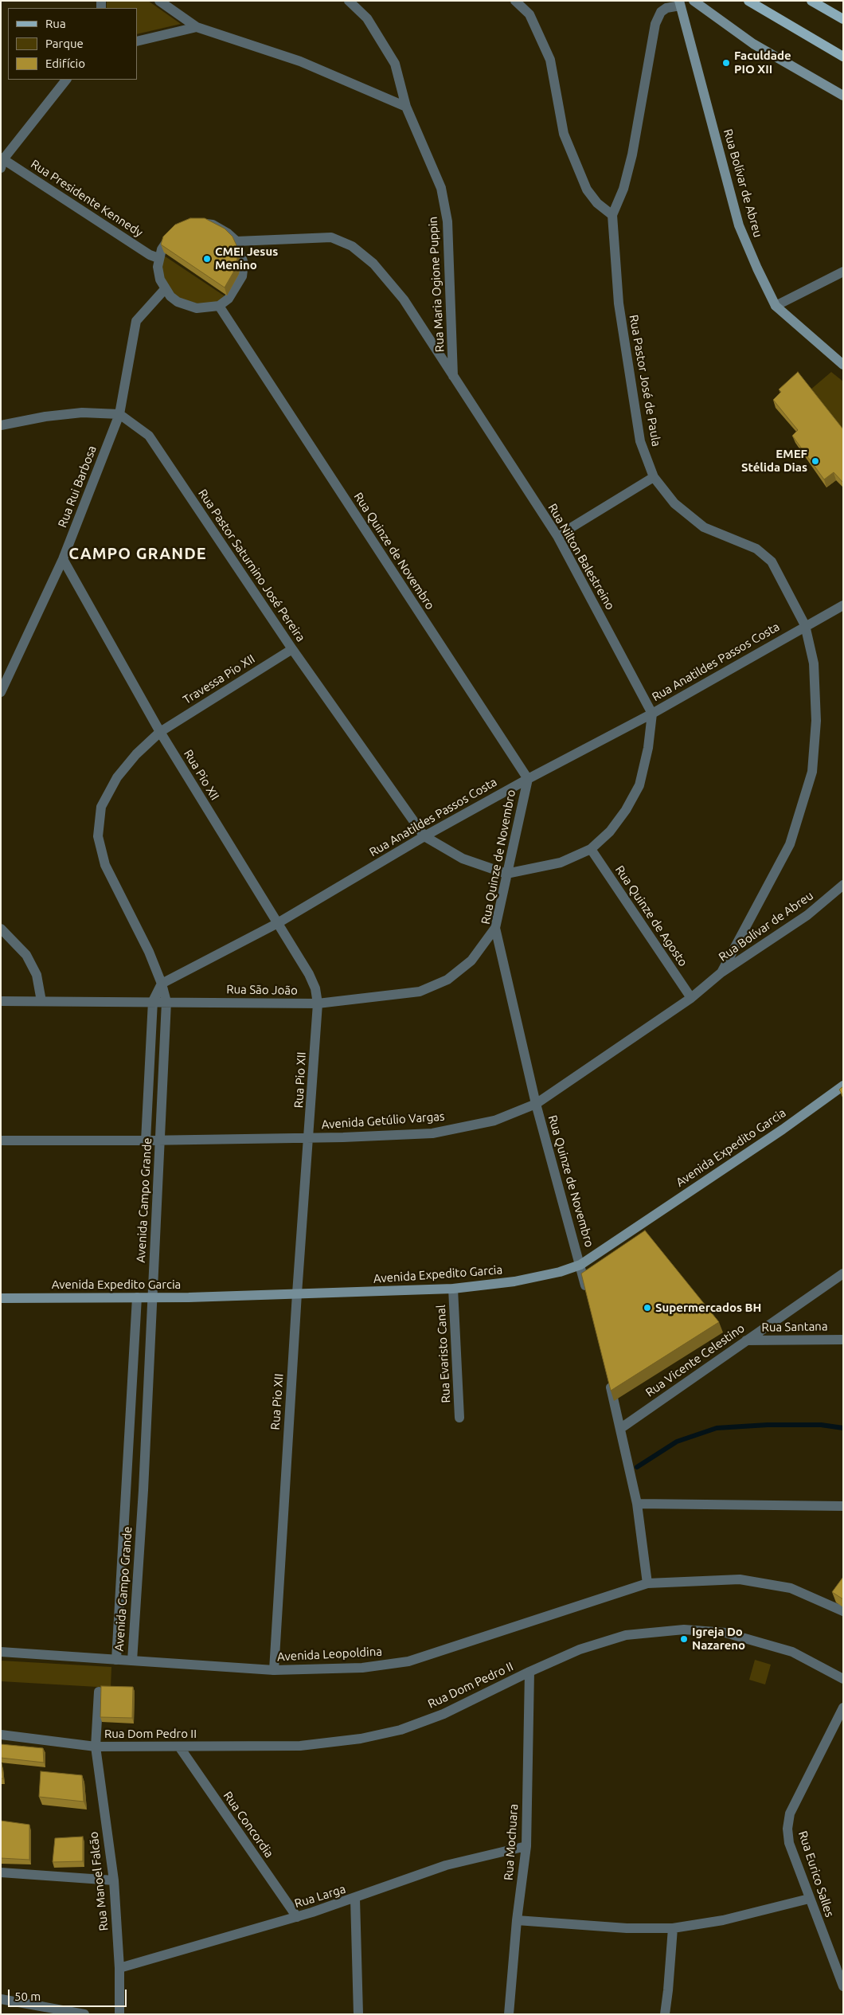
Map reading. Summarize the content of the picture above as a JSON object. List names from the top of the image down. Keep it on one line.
{"streets":{"main road":["Rua Bolívar de Abreu","Avenida Expedito Garcia"],"street":["Rua Presidente Kennedy","Rua Maria Ogione Puppin","Rua Pastor José de Paula","Rua Rui Barbosa","Rua Quinze de Novembro","Rua Nilton Balestreino","Rua Pastor Saturnino José Pereira","Rua Anatildes Passos Costa","Travessa Pio XII","Rua Pio XII","Rua Quinze de Agosto","Rua São João","Avenida Getúlio Vargas","Avenida Campo Grande","Rua Santana","Rua Evaristo Canal","Rua Vicente Celestino","Avenida Leopoldina","Rua Dom Pedro II","Rua Concordia","Rua Mochuara","Rua Eurico Salles","Rua Manoel Falcão","Rua Larga"]},"crossings":[["Rua Bolívar de Abreu","Rua Pastor José de Paula"],["Rua Bolívar de Abreu","Avenida Getúlio Vargas"],["Rua Presidente Kennedy","Rua Rui Barbosa"],["Rua Presidente Kennedy","Rua Quinze de Novembro"],["Rua Presidente Kennedy","Rua Nilton Balestreino"],["Rua Maria Ogione Puppin","Rua Nilton Balestreino"],["Rua Pastor José de Paula","Rua Anatildes Passos Costa"],["Rua Pastor José de Paula","Avenida Getúlio Vargas"],["Rua Rui Barbosa","Rua Quinze de Novembro"],["Rua Rui Barbosa","Rua Nilton Balestreino"],["Rua Rui Barbosa","Rua Pastor Saturnino José Pereira"],["Rua Rui Barbosa","Rua Pio XII"],["Rua Quinze de Novembro","Rua Nilton Balestreino"],["Rua Quinze de Novembro","Rua Anatildes Passos Costa"],["Rua Quinze de Novembro","Rua São João"],["Rua Quinze de Novembro","Avenida Getúlio Vargas"],["Rua Quinze de Novembro","Avenida Expedito Garcia"],["Rua Nilton Balestreino","Rua Anatildes Passos Costa"],["Rua Pastor Saturnino José Pereira","Rua Anatildes Passos Costa"],["Rua Pastor Saturnino José Pereira","Travessa Pio XII"],["Rua Anatildes Passos Costa","Rua Pio XII"],["Rua Anatildes Passos Costa","Avenida Campo Grande"],["Travessa Pio XII","Rua Pio XII"],["Travessa Pio XII","Avenida Campo Grande"],["Rua Pio XII","Rua São João"],["Rua Pio XII","Avenida Getúlio Vargas"],["Rua Pio XII","Avenida Expedito Garcia"],["Rua Pio XII","Avenida Campo Grande"],["Rua Pio XII","Avenida Leopoldina"],["Rua Quinze de Agosto","Avenida Getúlio Vargas"],["Rua São João","Avenida Campo Grande"],["Avenida Getúlio Vargas","Avenida Campo Grande"],["Avenida Expedito Garcia","Avenida Campo Grande"],["Avenida Expedito Garcia","Rua Evaristo Canal"],["Avenida Campo Grande","Avenida Leopoldina"],["Rua Santana","Rua Vicente Celestino"],["Rua Dom Pedro II","Rua Concordia"],["Rua Dom Pedro II","Rua Mochuara"],["Rua Dom Pedro II","Rua Manoel Falcão"],["Rua Concordia","Rua Larga"],["Rua Mochuara","Rua Larga"],["Rua Manoel Falcão","Rua Larga"]],"districts":["CAMPO GRANDE"],"places":["Faculdade PIO XII","CMEI Jesus Menino","EMEF Stélida Dias","Supermercados BH","Igreja Do Nazareno"],"legend":["Rua","Parque","Edifício"],"scale_bar":"50 m"}
